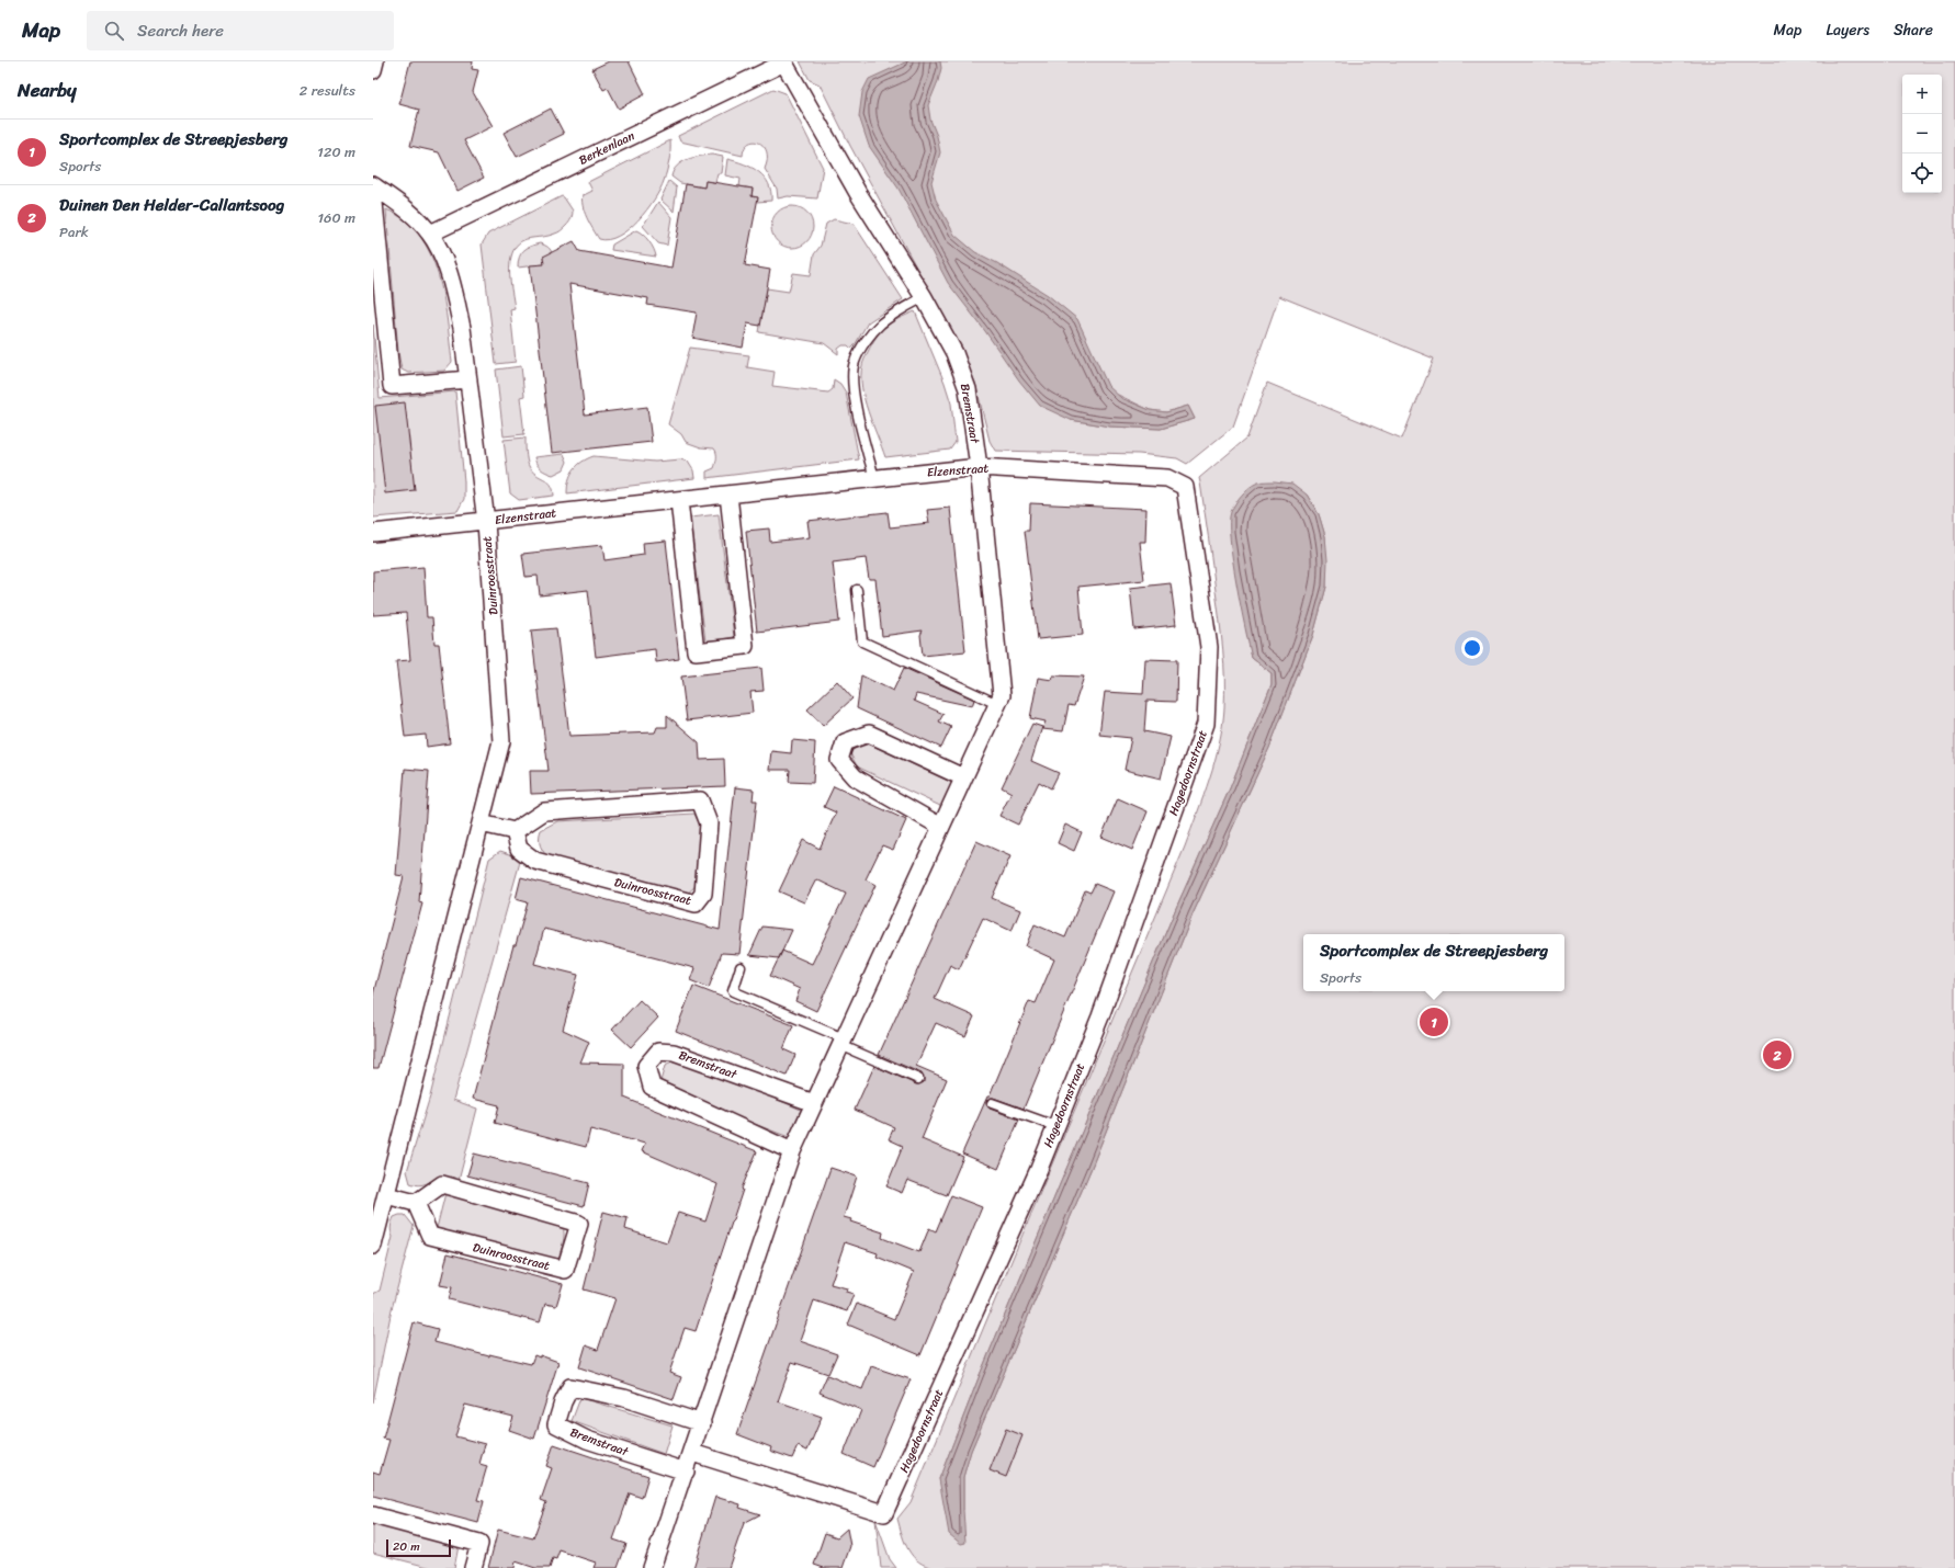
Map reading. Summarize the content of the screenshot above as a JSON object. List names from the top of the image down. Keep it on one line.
{"streets":{"street":["Berkenlaan","Bremstraat","Elzenstraat","Duinroosstraat","Hagedoornstraat"]},"crossings":[["Berkenlaan","Bremstraat"],["Berkenlaan","Duinroosstraat"],["Bremstraat","Elzenstraat"],["Bremstraat","Hagedoornstraat"],["Elzenstraat","Duinroosstraat"],["Elzenstraat","Hagedoornstraat"]],"scale_bar":"20 m","page":{"header":"Map","search":"Search here","nav":["Map","Layers","Share"],"heading":["Nearby","2 results"],"map_buttons":["+","−"],"list":[{"mark":"1","name":"Sportcomplex de Streepjesberg","note":"Sports","value":"120 m"},{"mark":"2","name":"Duinen Den Helder-Callantsoog","note":"Park","value":"160 m"}],"popup":["Sportcomplex de Streepjesberg","Sports"],"pins":["1","2"],"scale":"20 m"}}
